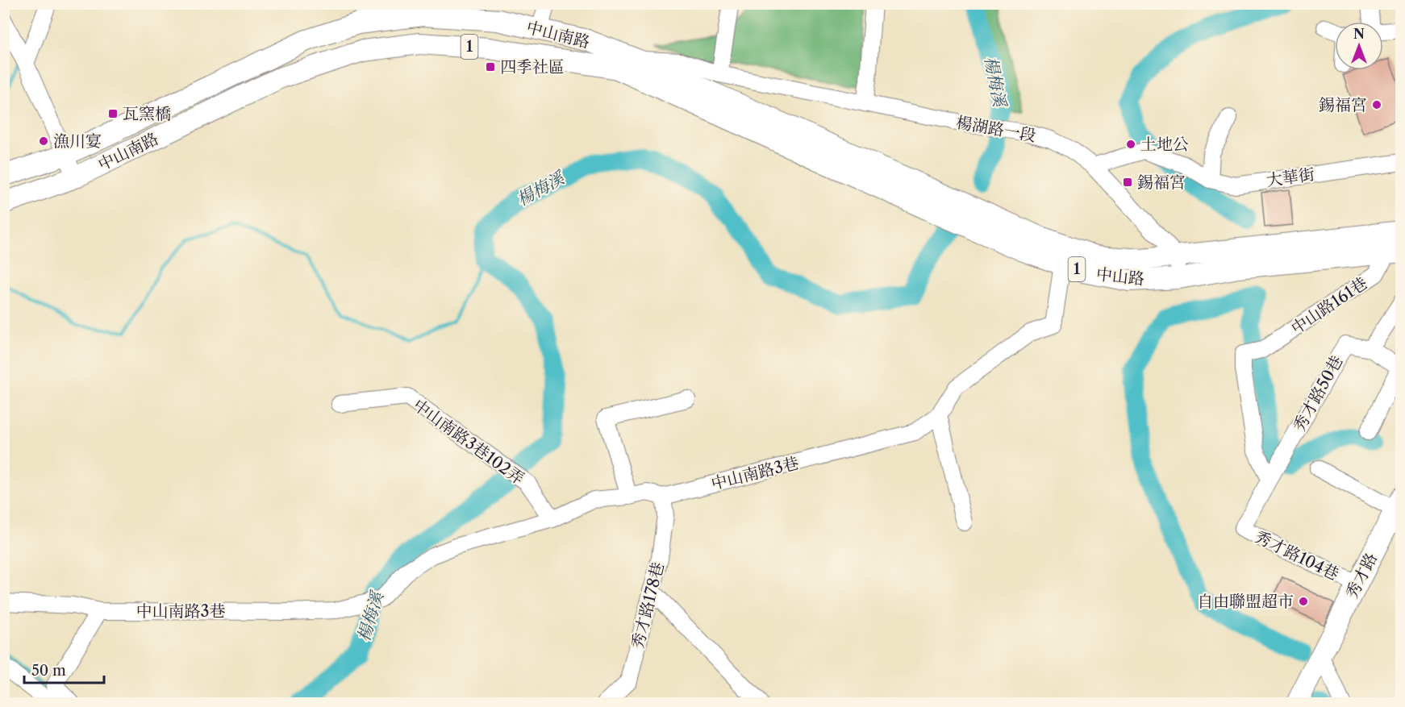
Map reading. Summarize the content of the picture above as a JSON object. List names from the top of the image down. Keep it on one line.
{"streets":{"main road":["中山南路","1","中山路","秀才路"],"street":["楊湖路一段","大華街","中山路161巷","秀才路50巷","中山南路3巷102弄","中山南路3巷","秀才路104巷","秀才路178巷"]},"crossings":[["中山南路","楊湖路一段"],["中山南路","中山路"],["1","中山路"],["1","中山路161巷"],["楊湖路一段","大華街"],["楊湖路一段","中山路"],["中山路","中山南路3巷"],["中山路161巷","秀才路50巷"],["中山路161巷","秀才路104巷"],["秀才路50巷","秀才路104巷"],["中山南路3巷102弄","中山南路3巷"],["中山南路3巷","秀才路178巷"],["秀才路104巷","秀才路"]],"water":["楊梅溪"],"places":{"transit":["四季社區","瓦窯橋","錫褔宮"],"other":["錫福宮","漁川宴","土地公","自由聯盟超市"]},"scale_bar":"50 m","north":"top"}
